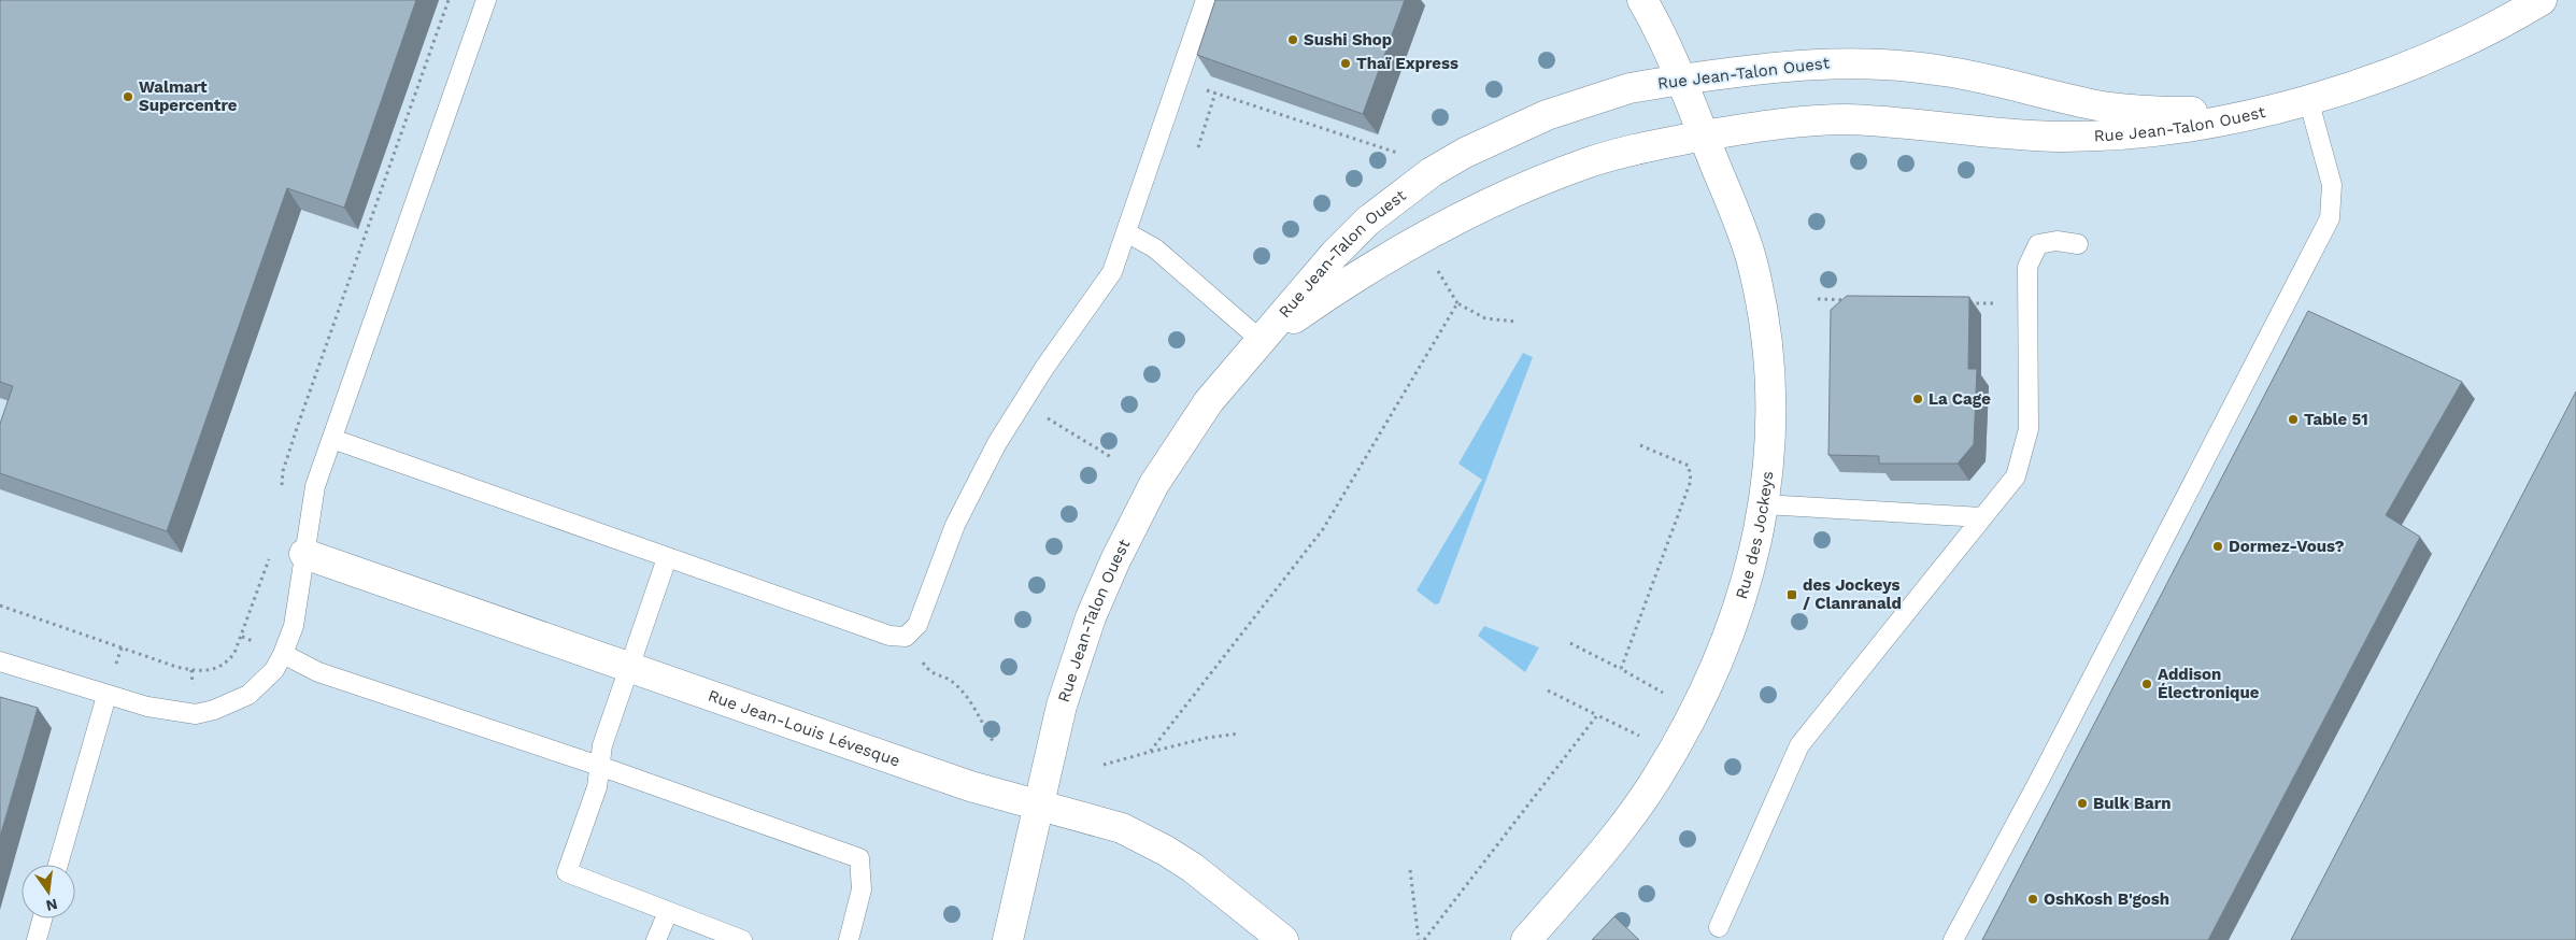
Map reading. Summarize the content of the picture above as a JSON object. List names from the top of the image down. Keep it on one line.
{"streets":{"street":["Rue Jean-Talon Ouest","Rue des Jockeys","Rue Jean-Louis Lévesque"]},"crossings":[["Rue Jean-Talon Ouest","Rue des Jockeys"],["Rue Jean-Talon Ouest","Rue Jean-Louis Lévesque"]],"places":{"other":["Sushi Shop","Thaï Express","Walmart Supercentre","La Cage","Table 51","Dormez-Vous?","Addison Électronique","Bulk Barn","OshKosh B'gosh"],"transit":["des Jockeys / Clanranald"]},"north":"bottom"}
